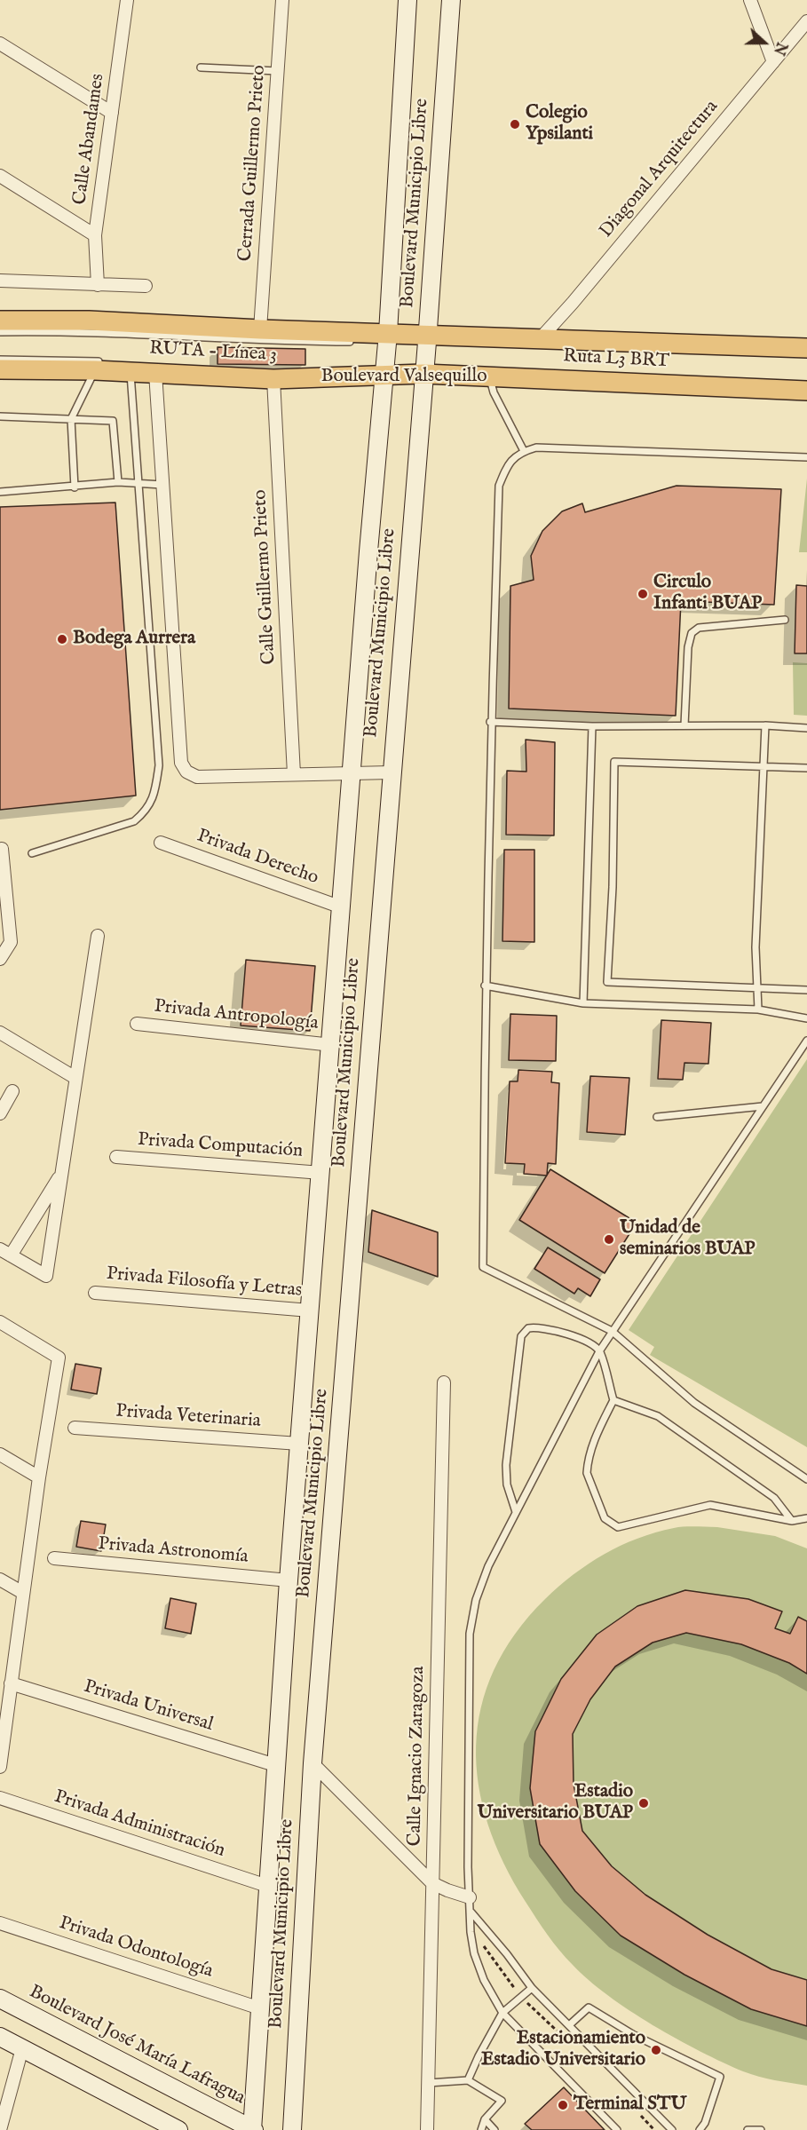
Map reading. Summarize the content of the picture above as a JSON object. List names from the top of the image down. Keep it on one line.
{"streets":{"main road":["Boulevard Municipio Libre","Boulevard Valsequillo","Boulevard José María Lafragua"],"street":["Calle Abandames","Cerrada Guillermo Prieto","Diagonal Arquitectura","Calle Guillermo Prieto","Privada Derecho","Privada Antropología","Privada Computación","Privada Filosofía y Letras","Privada Veterinaria","Privada Astronomía","Privada Universal","Calle Ignacio Zaragoza","Privada Administración","Privada Odontología"],"lane":["Ruta L3 BRT"]},"crossings":[["Boulevard Municipio Libre","Boulevard Valsequillo"],["Boulevard Municipio Libre","Privada Derecho"],["Boulevard Municipio Libre","Privada Antropología"],["Boulevard Municipio Libre","Privada Computación"],["Boulevard Municipio Libre","Privada Filosofía y Letras"],["Boulevard Municipio Libre","Privada Veterinaria"],["Boulevard Municipio Libre","Privada Astronomía"],["Boulevard Municipio Libre","Privada Universal"],["Boulevard Municipio Libre","Privada Administración"],["Boulevard Municipio Libre","Privada Odontología"],["Boulevard Municipio Libre","Boulevard José María Lafragua"],["Boulevard Valsequillo","Calle Guillermo Prieto"]],"places":["Colegio Ypsilanti","Circulo Infanti BUAP","Bodega Aurrera","Unidad de seminarios BUAP","Estadio Universitario BUAP","Estacionamiento Estadio Universitario","Terminal STU"],"north":"right"}
